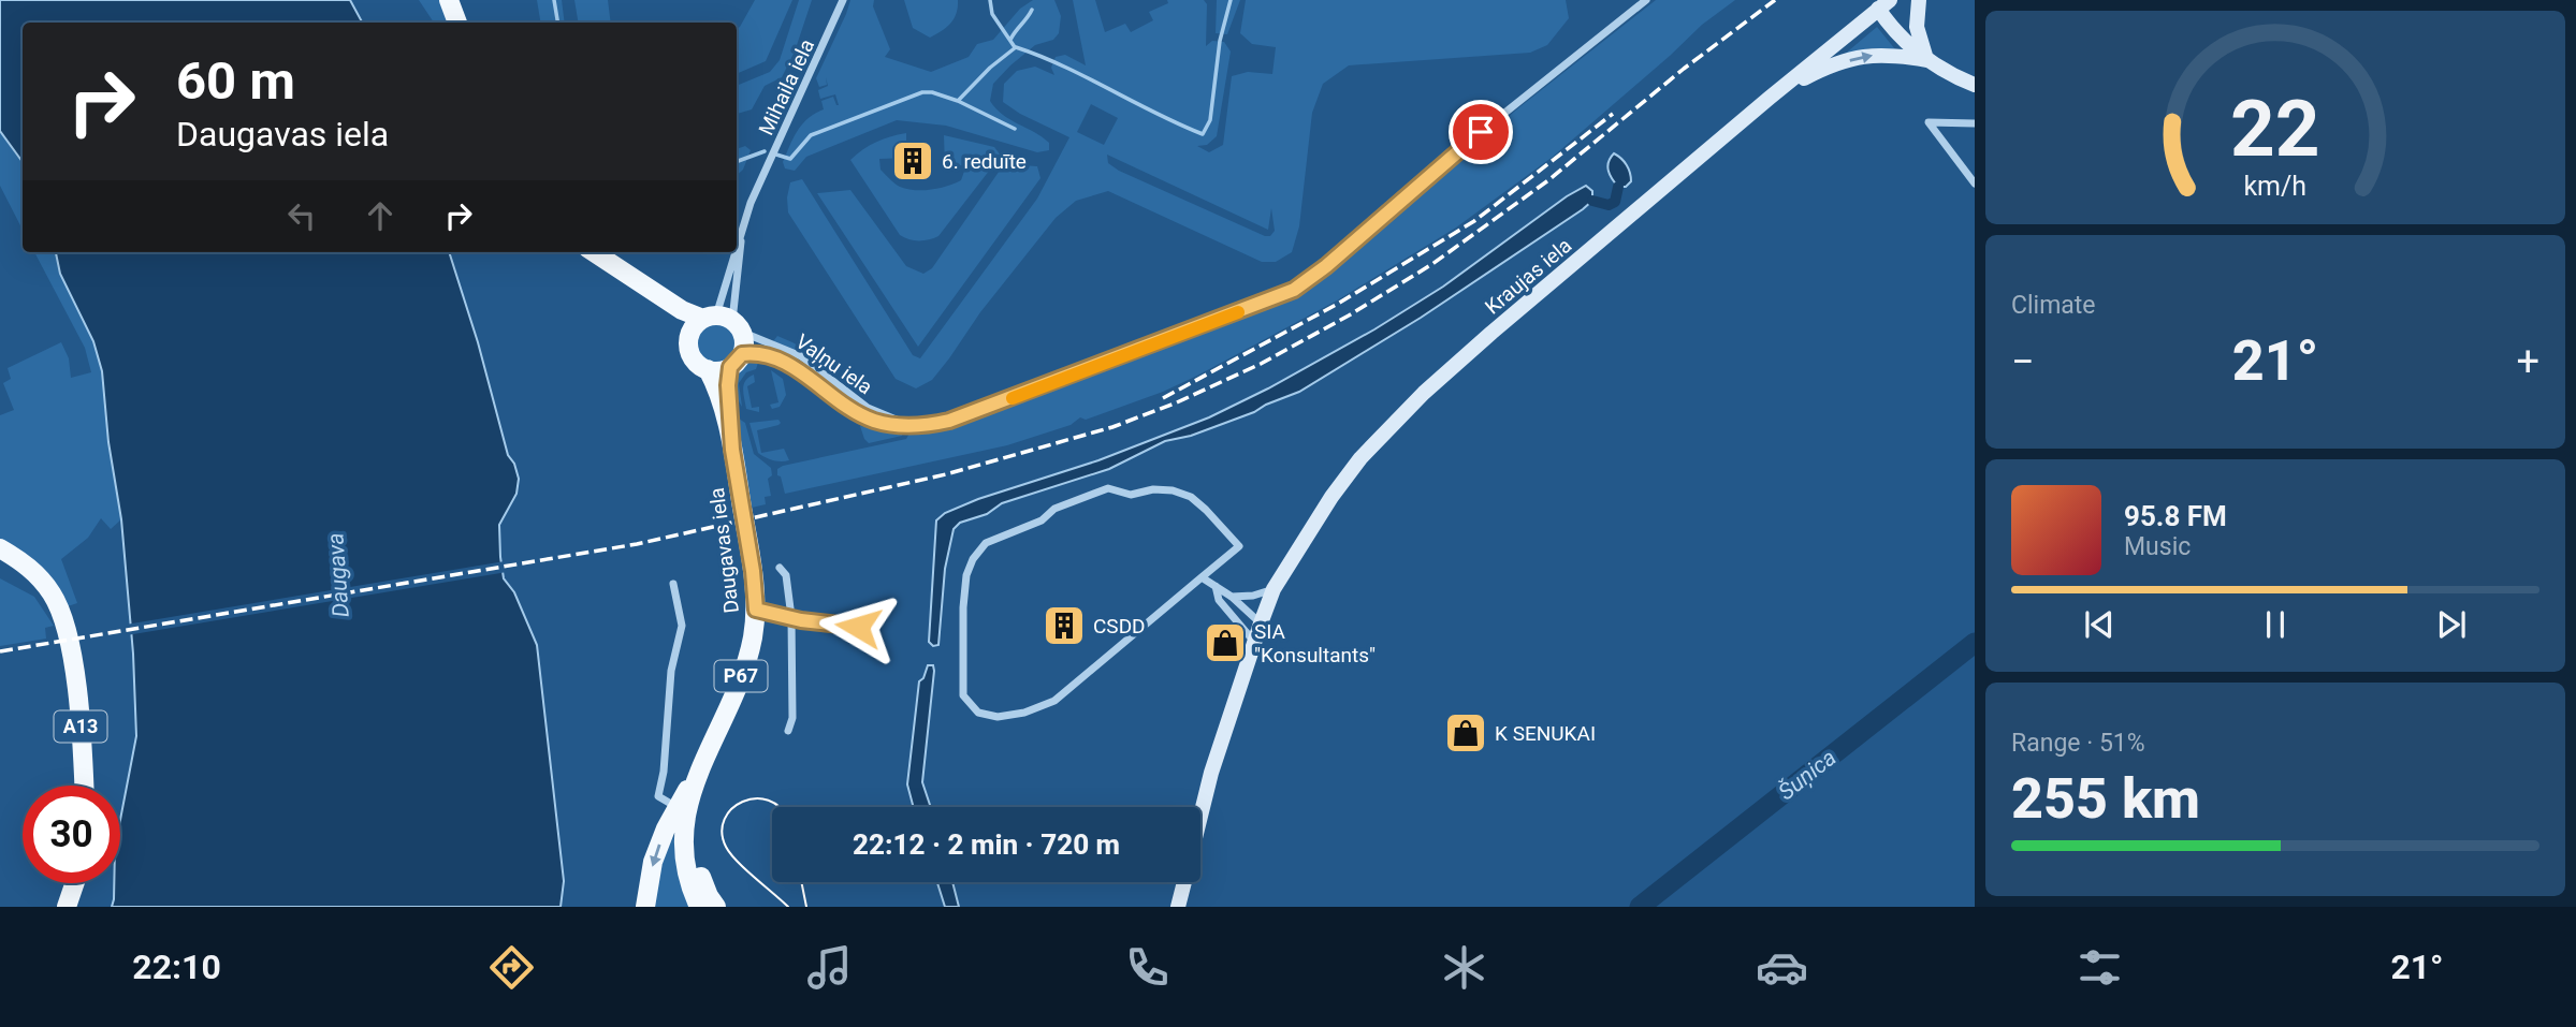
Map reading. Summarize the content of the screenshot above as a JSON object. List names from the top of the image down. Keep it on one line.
{"streets":{"main road":["Daugavas iela","P67","A13"],"street":["Mihaila iela","Kraujas iela","Vaļņu iela"]},"crossings":[["Mihaila iela","Vaļņu iela"],["Mihaila iela","Daugavas iela"],["Mihaila iela","P67"],["Vaļņu iela","Daugavas iela"],["Vaļņu iela","P67"],["Daugavas iela","P67"]],"water":["Daugava","Šuņica"],"places":{"building":["6. reduīte","CSDD"],"shop":["SIA \"Konsultants\"","K SENUKAI"]},"page":{"turn":["60 m","Daugavas iela"],"tile":["Climate",["Range · 51%","255 km"]],"heat":["−","21°","+"],"song":["95.8 FM","Music"],"limit":"30","trip":"22:12 · 2 min · 720 m","tabs":["22:10","21°"],"gauge":["22","km/h"]}}
